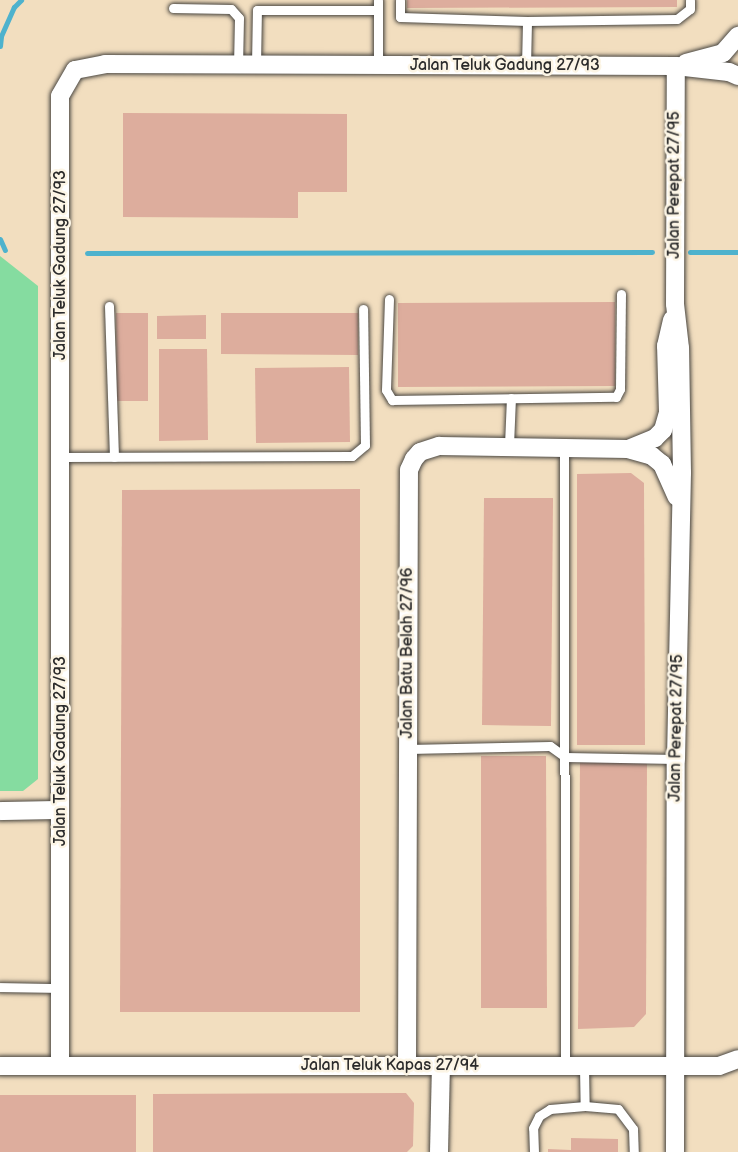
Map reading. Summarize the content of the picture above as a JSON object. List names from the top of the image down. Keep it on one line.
{"streets":{"street":["Jalan Teluk Gadung 27/93","Jalan Perepat 27/95","Jalan Batu Belah 27/96","Jalan Teluk Kapas 27/94"]},"crossings":[["Jalan Teluk Gadung 27/93","Jalan Perepat 27/95"],["Jalan Teluk Gadung 27/93","Jalan Teluk Kapas 27/94"],["Jalan Perepat 27/95","Jalan Batu Belah 27/96"],["Jalan Perepat 27/95","Jalan Teluk Kapas 27/94"],["Jalan Batu Belah 27/96","Jalan Teluk Kapas 27/94"]]}
